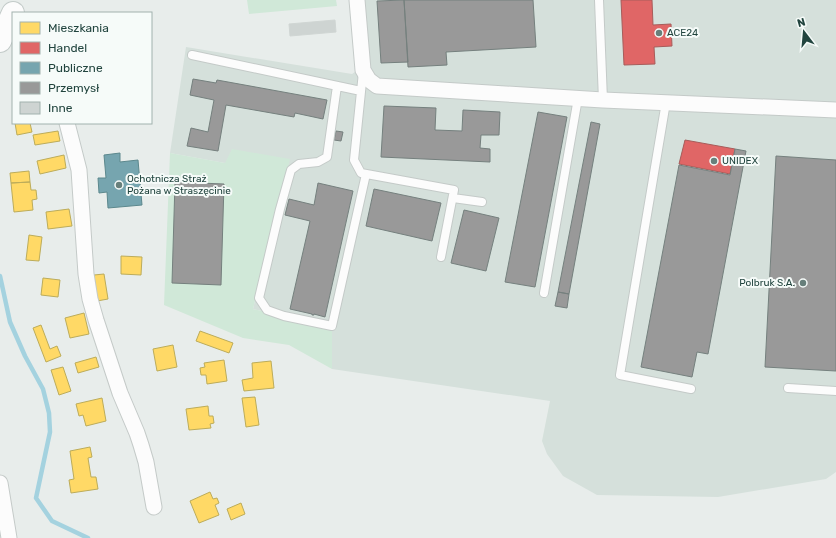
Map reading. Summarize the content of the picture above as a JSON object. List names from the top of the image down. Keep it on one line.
{"places":["ACE24","UNIDEX","Ochotnicza Straż Pożana w Straszęcinie","Polbruk S.A."],"legend":["Mieszkania","Handel","Publiczne","Przemysł","Inne"],"north":"top"}
